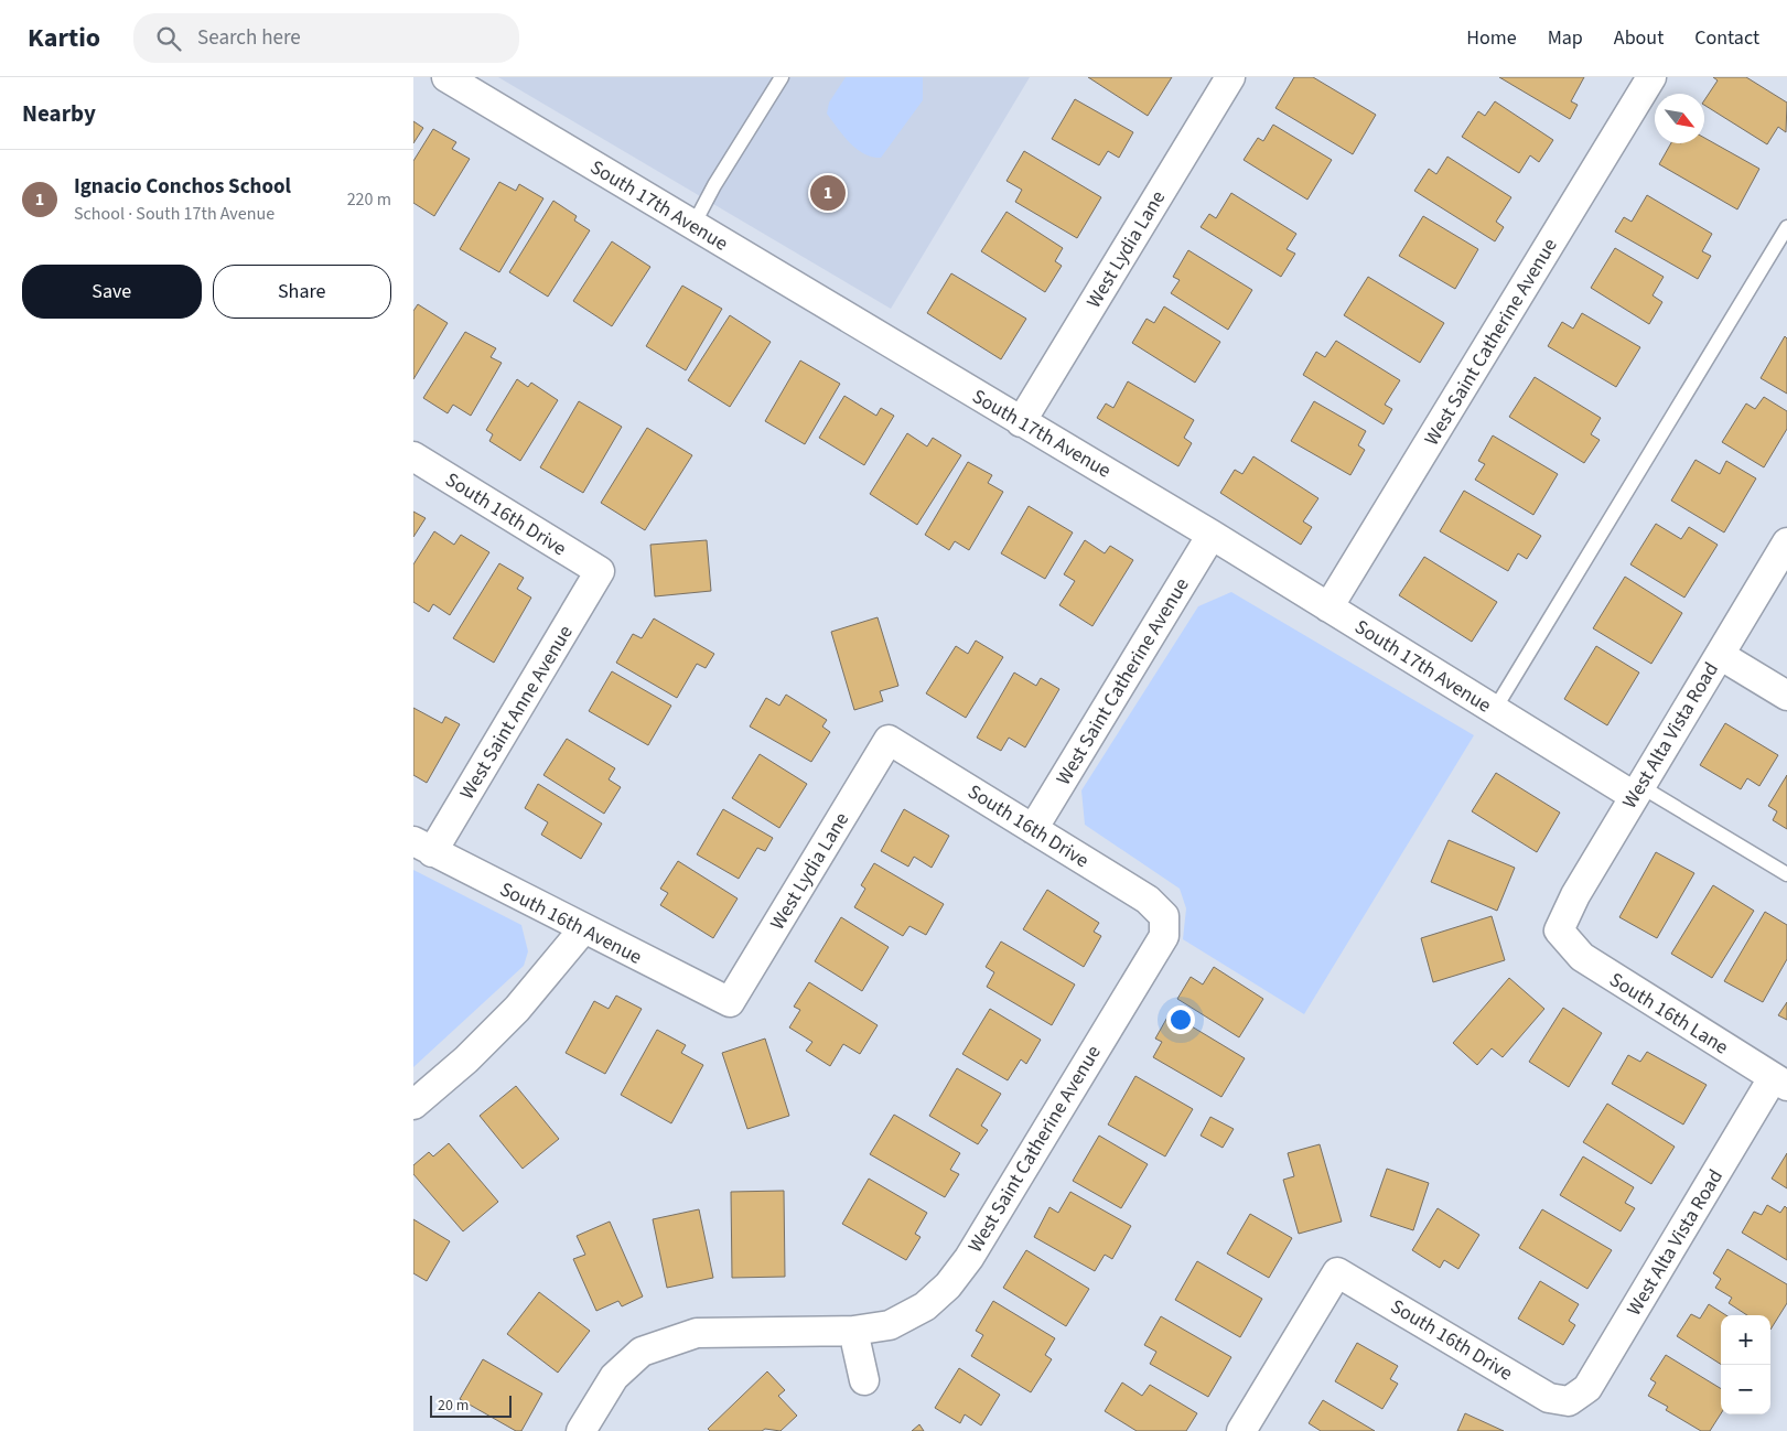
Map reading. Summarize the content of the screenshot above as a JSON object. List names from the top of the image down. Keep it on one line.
{"streets":{"street":["South 17th Avenue","West Lydia Lane","West Saint Catherine Avenue","South 16th Drive","West Saint Anne Avenue","West Alta Vista Road","South 16th Avenue","South 16th Lane"]},"crossings":[["South 17th Avenue","West Lydia Lane"],["South 17th Avenue","West Saint Catherine Avenue"],["South 17th Avenue","West Alta Vista Road"],["West Lydia Lane","South 16th Drive"],["West Lydia Lane","South 16th Avenue"],["West Saint Catherine Avenue","South 16th Drive"],["South 16th Drive","West Saint Anne Avenue"],["South 16th Drive","West Alta Vista Road"],["West Saint Anne Avenue","South 16th Avenue"],["West Alta Vista Road","South 16th Lane"]],"scale_bar":"20 m","north":"bottom right","page":{"header":"Kartio","search":"Search here","nav":["Home","Map","About","Contact"],"heading":"Nearby","list":[{"mark":"1","name":"Ignacio Conchos School","note":"School · South 17th Avenue","value":"220 m"}],"pins":"1","buttons":["Save","Share"],"map_buttons":["+","−"],"scale":"20 m"}}
